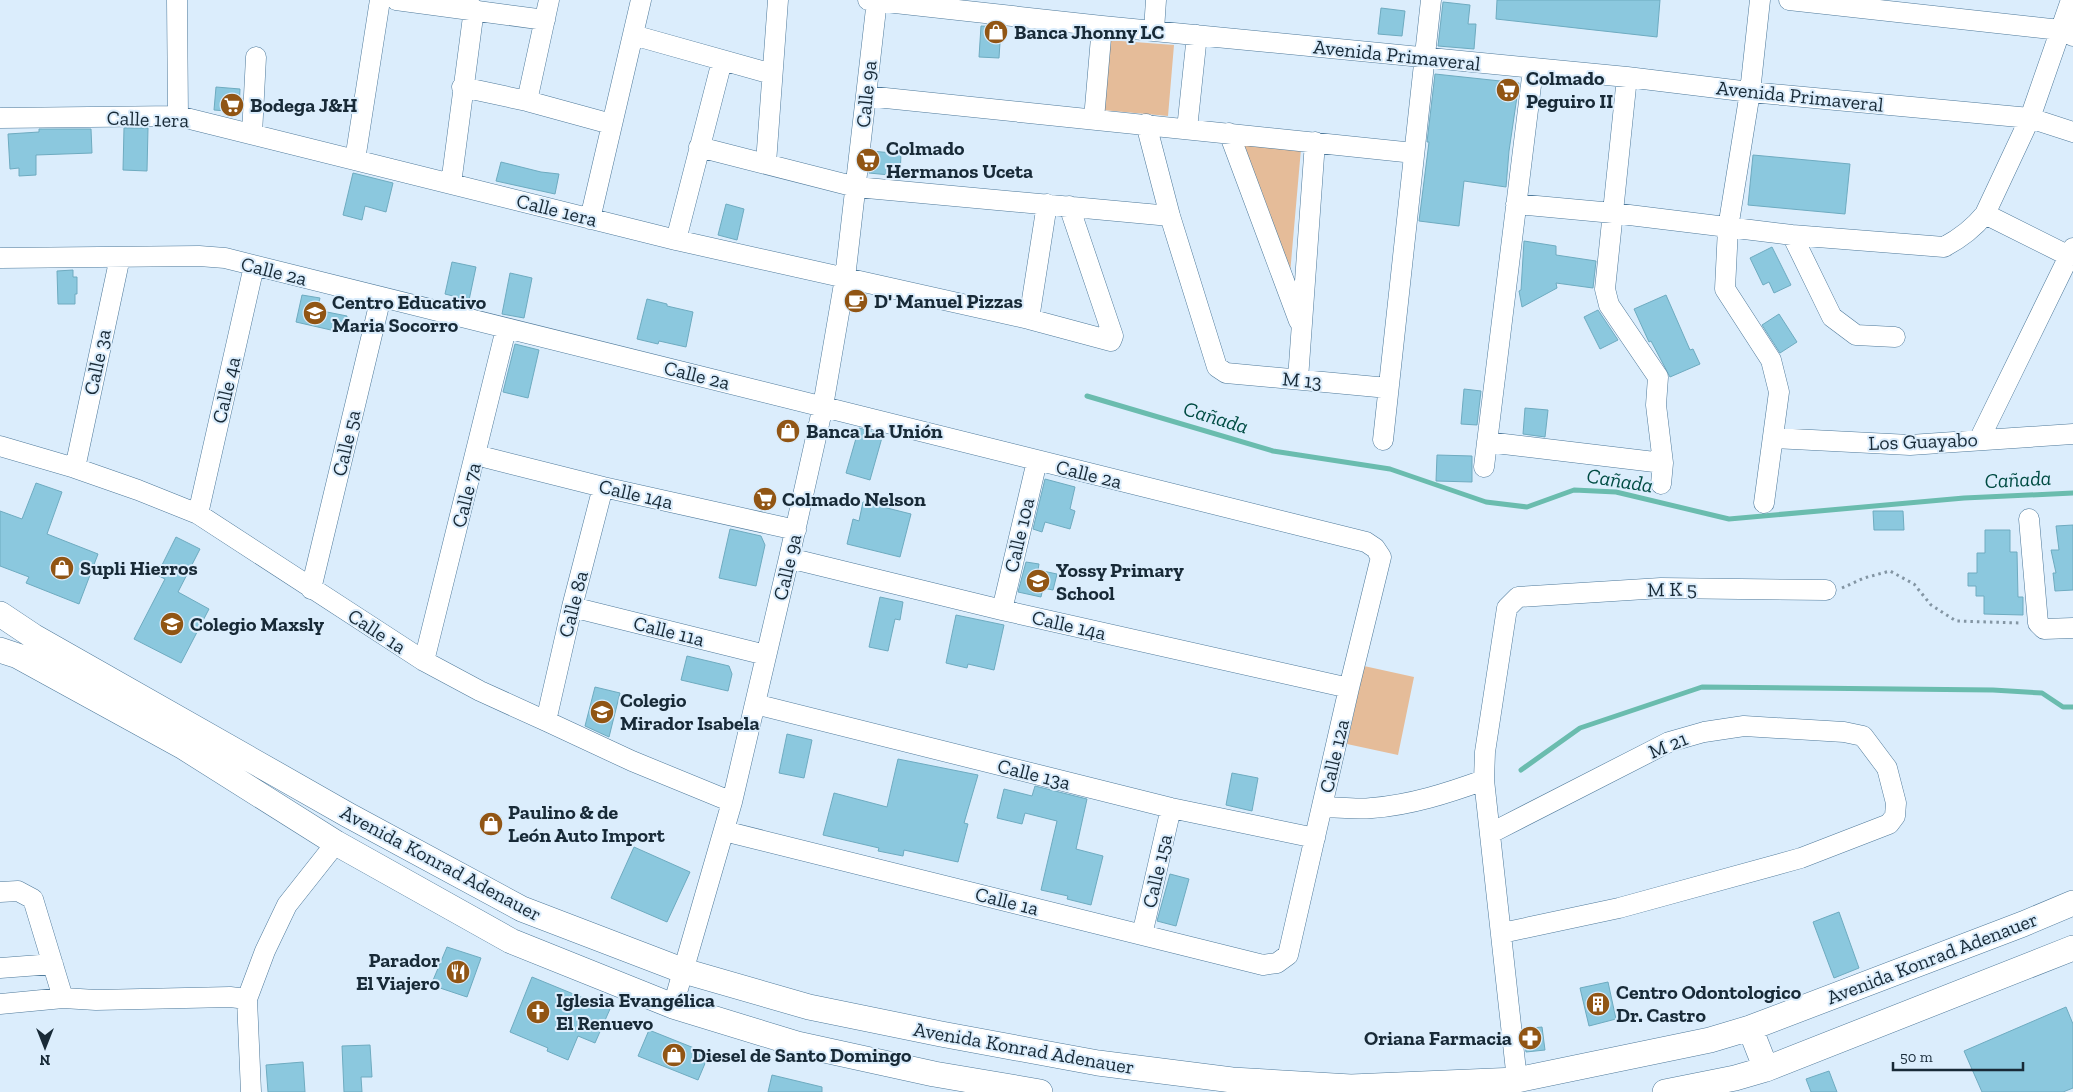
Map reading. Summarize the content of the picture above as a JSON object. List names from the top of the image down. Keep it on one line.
{"streets":{"main road":["Avenida Konrad Adenauer"],"street":["Avenida Primaveral","Calle 9a","Calle 1era","Calle 2a","Calle 3a","M 13","Calle 4a","Los Guayabo","Calle 5a","Calle 14a","Calle 7a","Calle 10a","M K 5","Calle 8a","Calle 1a","Calle 11a","M 21","Calle 12a","Calle 13a","Calle 15a"]},"crossings":[["Avenida Primaveral","Calle 9a"],["Calle 9a","Calle 1era"],["Calle 9a","Calle 2a"],["Calle 9a","Calle 14a"],["Calle 9a","Calle 1a"],["Calle 9a","Calle 11a"],["Calle 9a","Calle 13a"],["Calle 9a","Avenida Konrad Adenauer"],["Calle 2a","Calle 3a"],["Calle 2a","Calle 4a"],["Calle 2a","Calle 5a"],["Calle 2a","Calle 7a"],["Calle 2a","Calle 10a"],["Calle 2a","Calle 12a"],["Calle 3a","Calle 1a"],["Calle 4a","Calle 1a"],["Calle 5a","Calle 1a"],["Calle 14a","Calle 7a"],["Calle 14a","Calle 10a"],["Calle 14a","Calle 8a"],["Calle 14a","Calle 12a"],["Calle 7a","Calle 1a"],["Calle 8a","Calle 1a"],["Calle 8a","Calle 11a"],["Calle 1a","Calle 12a"],["Calle 1a","Calle 15a"],["Calle 12a","Calle 13a"],["Calle 13a","Calle 15a"]],"water":["Cañada"],"places":{"shop":["Banca Jhonny LC","Banca La Unión","Supli Hierros","Paulino & de León Auto Import","Diesel de Santo Domingo"],"supermarket":["Colmado Peguiro II","Bodega J&H","Colmado Hermanos Uceta","Colmado Nelson"],"cafe":["D' Manuel Pizzas"],"school or university":["Centro Educativo Maria Socorro","Yossy Primary School","Colegio Maxsly","Colegio Mirador Isabela"],"restaurant":["Parador El Viajero"],"building":["Centro Odontologico Dr. Castro"],"church":["Iglesia Evangélica El Renuevo"],"pharmacy":["Oriana Farmacia"]},"scale_bar":"50 m","north":"bottom"}
